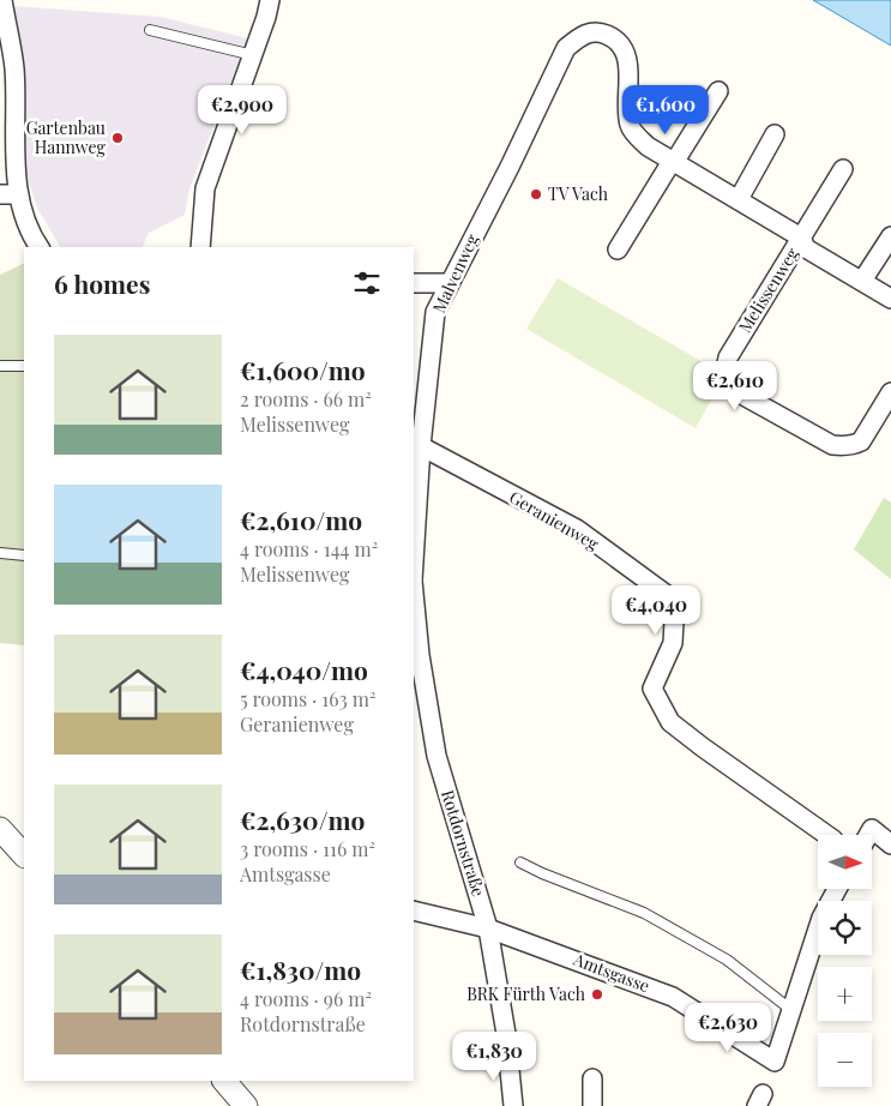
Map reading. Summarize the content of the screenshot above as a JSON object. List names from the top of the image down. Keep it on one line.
{"streets":{"street":["Malvenweg","Melissenweg","Geranienweg","Rotdornstraße","Amtsgasse"]},"crossings":[["Malvenweg","Melissenweg"],["Malvenweg","Geranienweg"],["Rotdornstraße","Amtsgasse"]],"places":["Gartenbau Hannweg","TV Vach","BRK Fürth Vach"],"north":"right","page":{"price":["€2,900","€1,600","€2,610","€4,040","€2,630","€1,830"],"heading":"6 homes","list":[{"name":"€1,600/mo","note":"2 rooms · 66 m² · Melissenweg"},{"name":"€2,610/mo","note":"4 rooms · 144 m² · Melissenweg"},{"name":"€4,040/mo","note":"5 rooms · 163 m² · Geranienweg"},{"name":"€2,630/mo","note":"3 rooms · 116 m² · Amtsgasse"},{"name":"€1,830/mo","note":"4 rooms · 96 m² · Rotdornstraße"}],"map_buttons":["+","−"]}}
